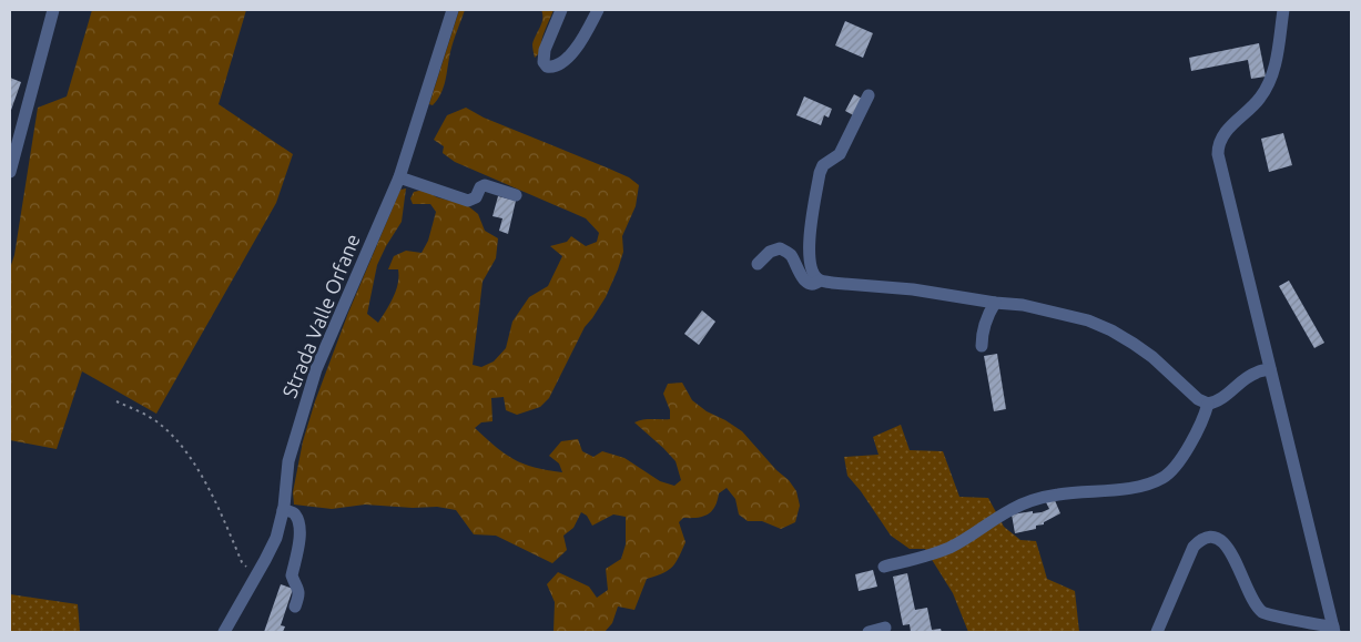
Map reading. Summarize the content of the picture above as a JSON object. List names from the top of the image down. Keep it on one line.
{"streets":{"street":["Strada Valle Orfane"]}}
